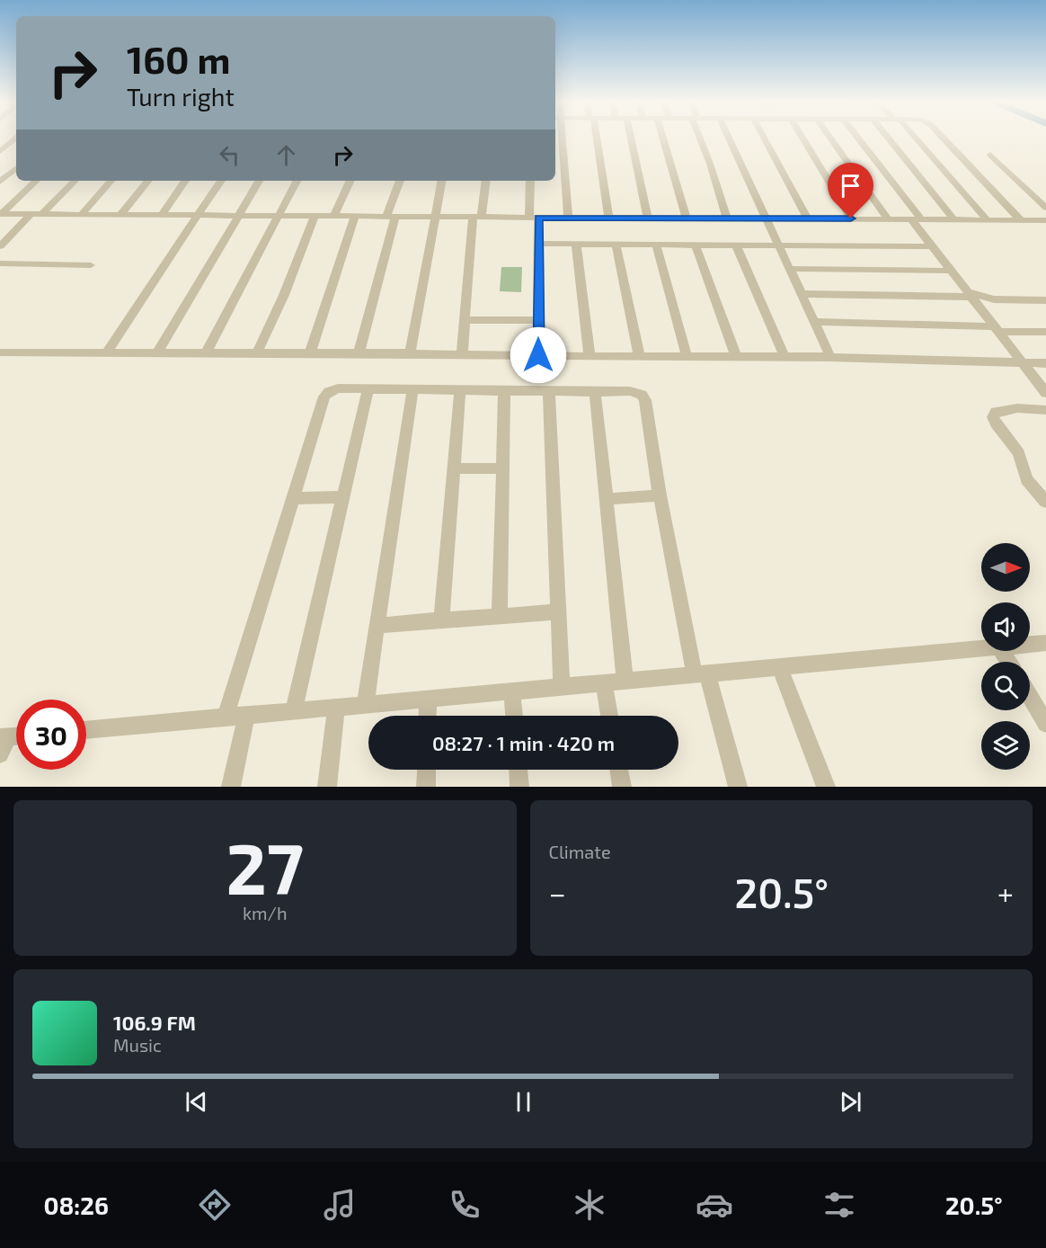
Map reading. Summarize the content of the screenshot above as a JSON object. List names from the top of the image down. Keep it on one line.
{"north":"right","page":{"turn":["160 m","Turn right"],"limit":"30","trip":"08:27 · 1 min · 420 m","tile":[["27","km/h"],"Climate"],"heat":["−","20.5°","+"],"song":["106.9 FM","Music"],"tabs":["08:26","20.5°"]}}
